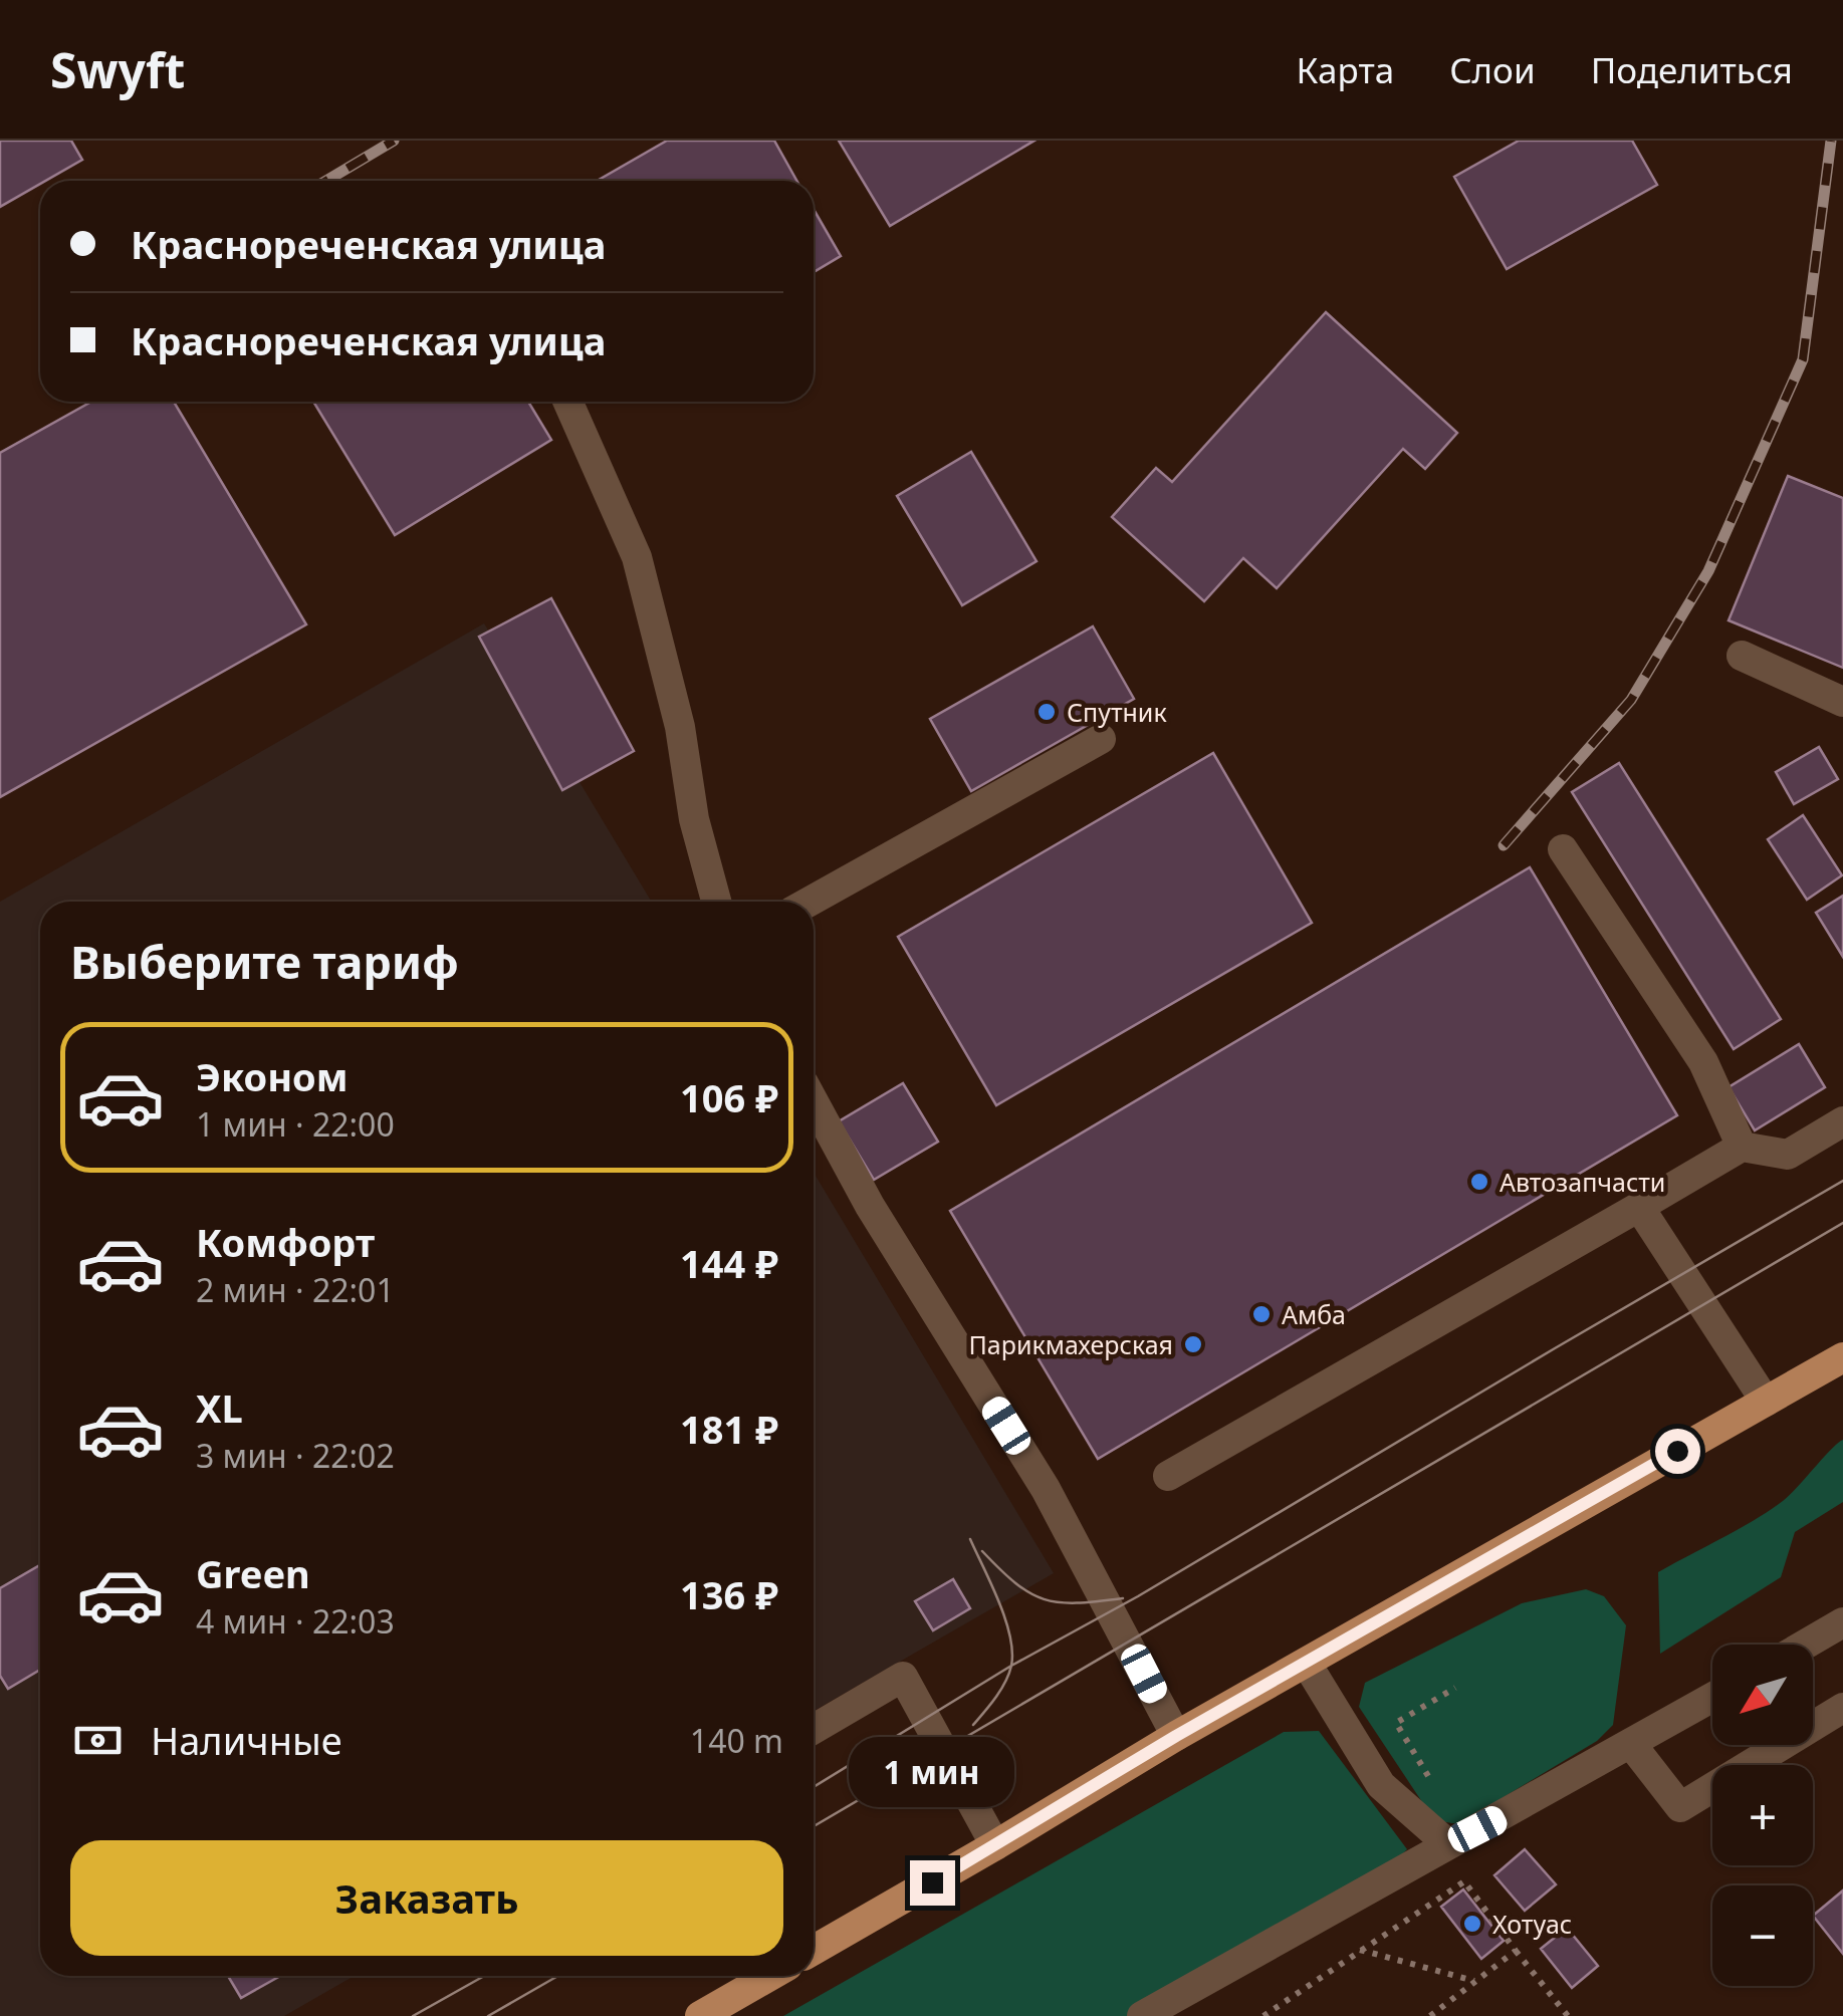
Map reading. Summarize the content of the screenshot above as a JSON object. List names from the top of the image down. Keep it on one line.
{"places":["Спутник","Автозапчасти","Амба","Парикмахерская","Хотуас"],"north":"bottom left","page":{"header":"Swyft","nav":["Карта","Слои","Поделиться"],"banner":["Краснореченская улица","Краснореченская улица"],"heading":"Выберите тариф","list":[{"name":"Эконом","note":"1 мин · 22:00","value":"106 ₽"},{"name":"Комфорт","note":"2 мин · 22:01","value":"144 ₽"},{"name":"XL","note":"3 мин · 22:02","value":"181 ₽"},{"name":"Green","note":"4 мин · 22:03","value":"136 ₽"}],"map_buttons":["+","−"],"pay":["Наличные","140 m"],"bubble":"1 мин","buttons":"Заказать"}}
